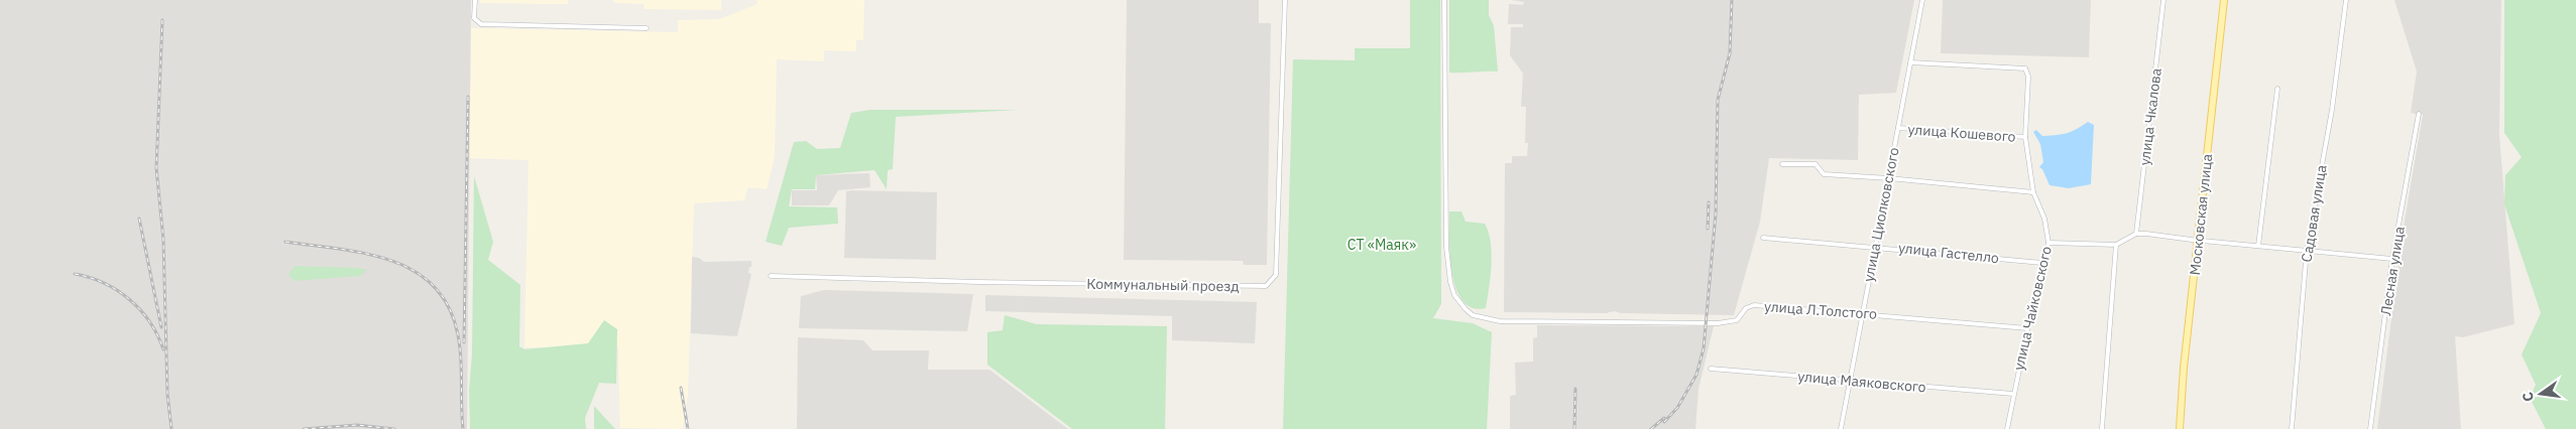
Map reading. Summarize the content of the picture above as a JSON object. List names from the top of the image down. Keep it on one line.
{"streets":{"main road":["Московская улица"],"street":["улица Чкалова","улица Кошевого","Садовая улица","улица Циолковского","улица Гастелло","Лесная улица","Коммунальный проезд","улица Чайковского","улица Л.Толстого","улица Маяковского"]},"crossings":[["улица Кошевого","улица Циолковского"],["улица Кошевого","улица Чайковского"],["улица Циолковского","улица Гастелло"],["улица Циолковского","улица Чайковского"],["улица Циолковского","улица Л.Толстого"],["улица Циолковского","улица Маяковского"],["улица Гастелло","улица Чайковского"],["улица Чайковского","улица Л.Толстого"],["улица Чайковского","улица Маяковского"]],"parks":["СТ «Маяк»"],"north":"left"}
